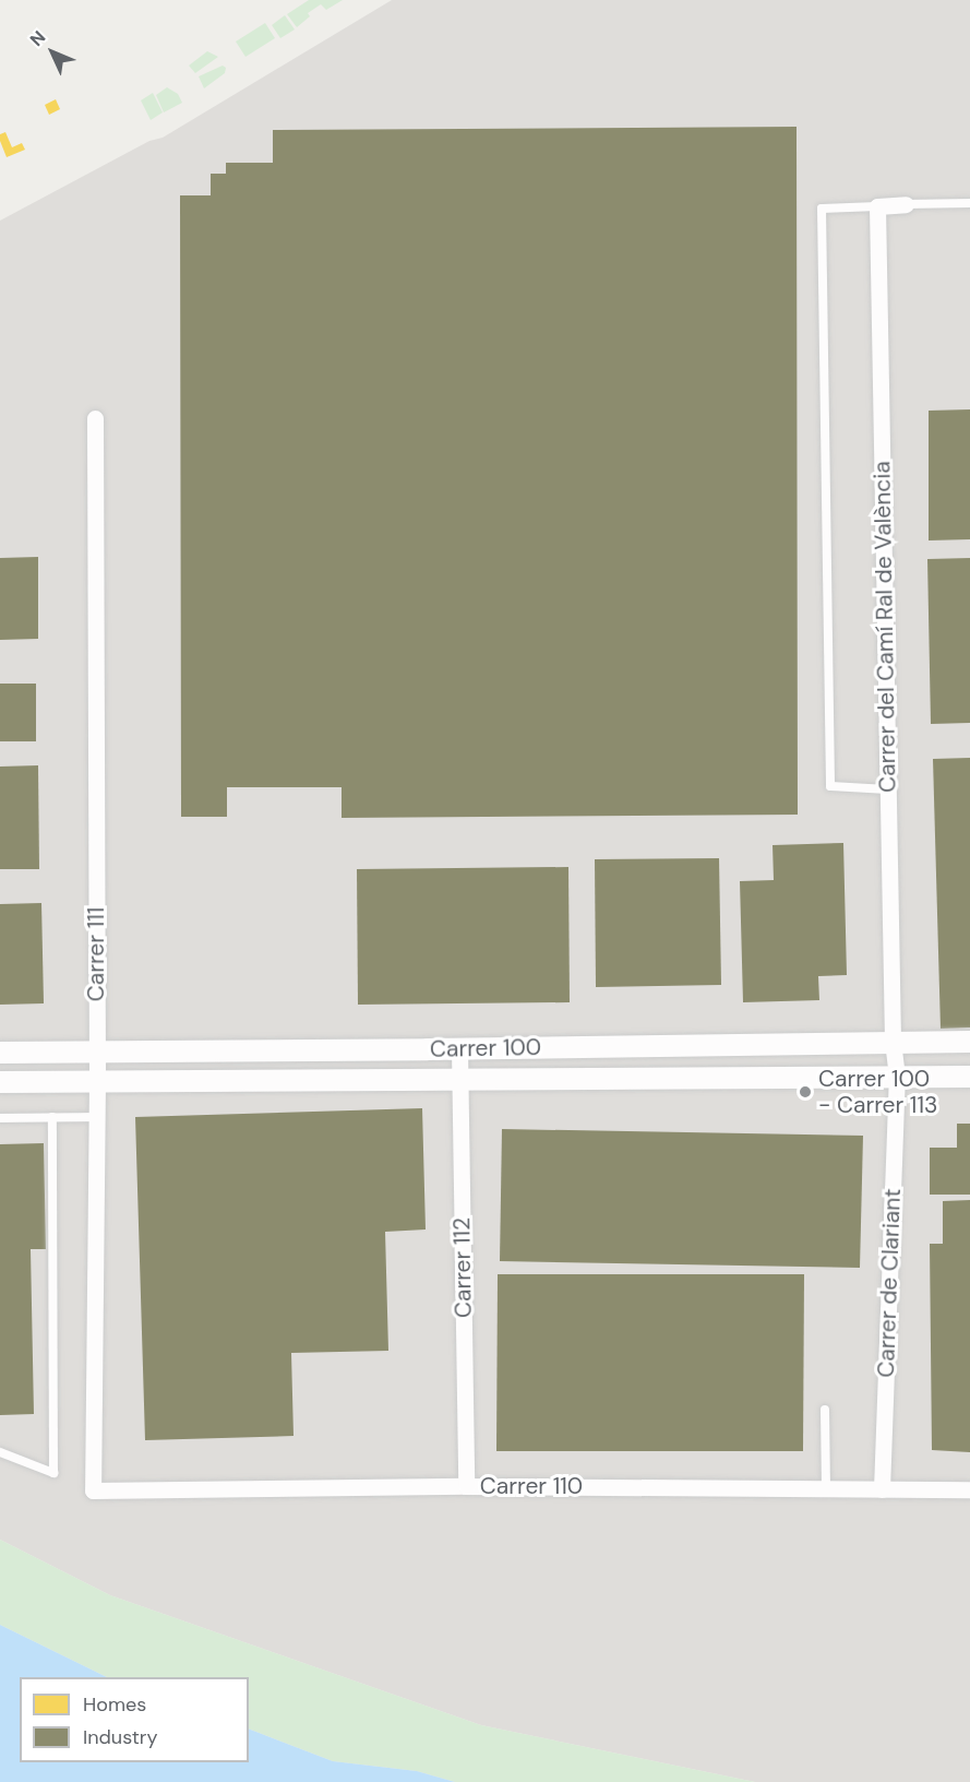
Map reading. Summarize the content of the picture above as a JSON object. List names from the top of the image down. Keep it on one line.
{"streets":{"street":["Carrer del Camí Ral de València","Carrer 111","Carrer 100","Carrer 112","Carrer de Clariant","Carrer 110"]},"crossings":[["Carrer del Camí Ral de València","Carrer 100"],["Carrer del Camí Ral de València","Carrer de Clariant"],["Carrer 111","Carrer 100"],["Carrer 111","Carrer 110"],["Carrer 100","Carrer 112"],["Carrer 100","Carrer de Clariant"],["Carrer 112","Carrer 110"],["Carrer de Clariant","Carrer 110"]],"places":["Carrer 100 - Carrer 113"],"legend":["Homes","Industry"],"north":"top left"}
